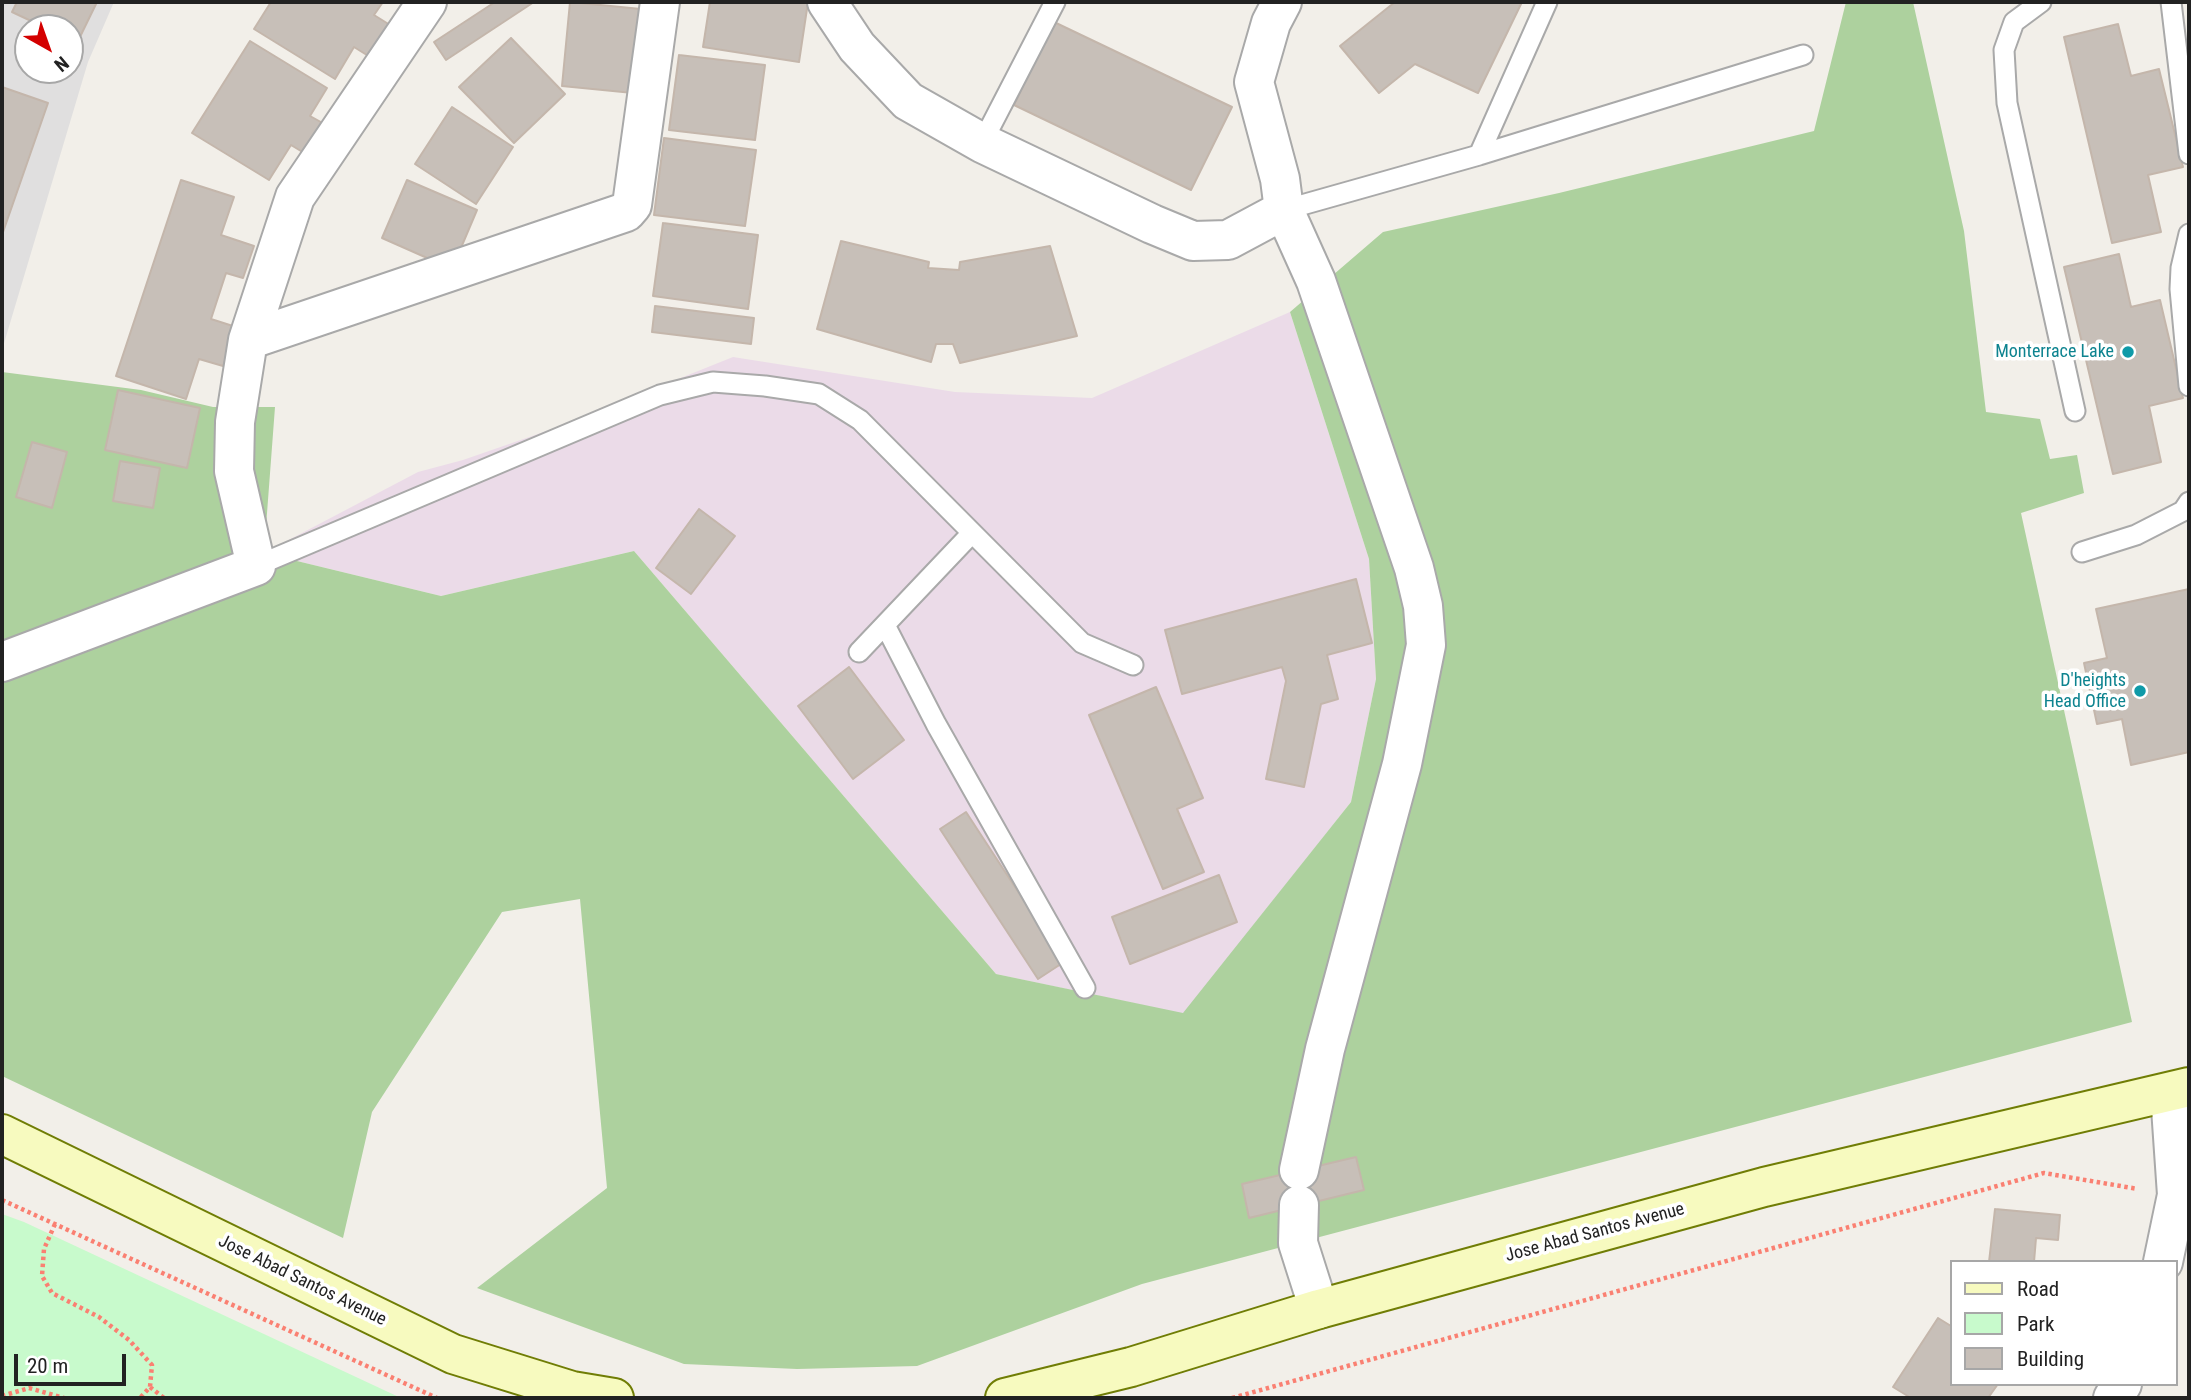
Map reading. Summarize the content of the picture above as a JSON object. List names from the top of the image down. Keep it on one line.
{"streets":{"main road":["Jose Abad Santos Avenue"]},"places":["Monterrace Lake","D'heights Head Office"],"legend":["Road","Park","Building"],"scale_bar":"20 m","north":"bottom right"}
